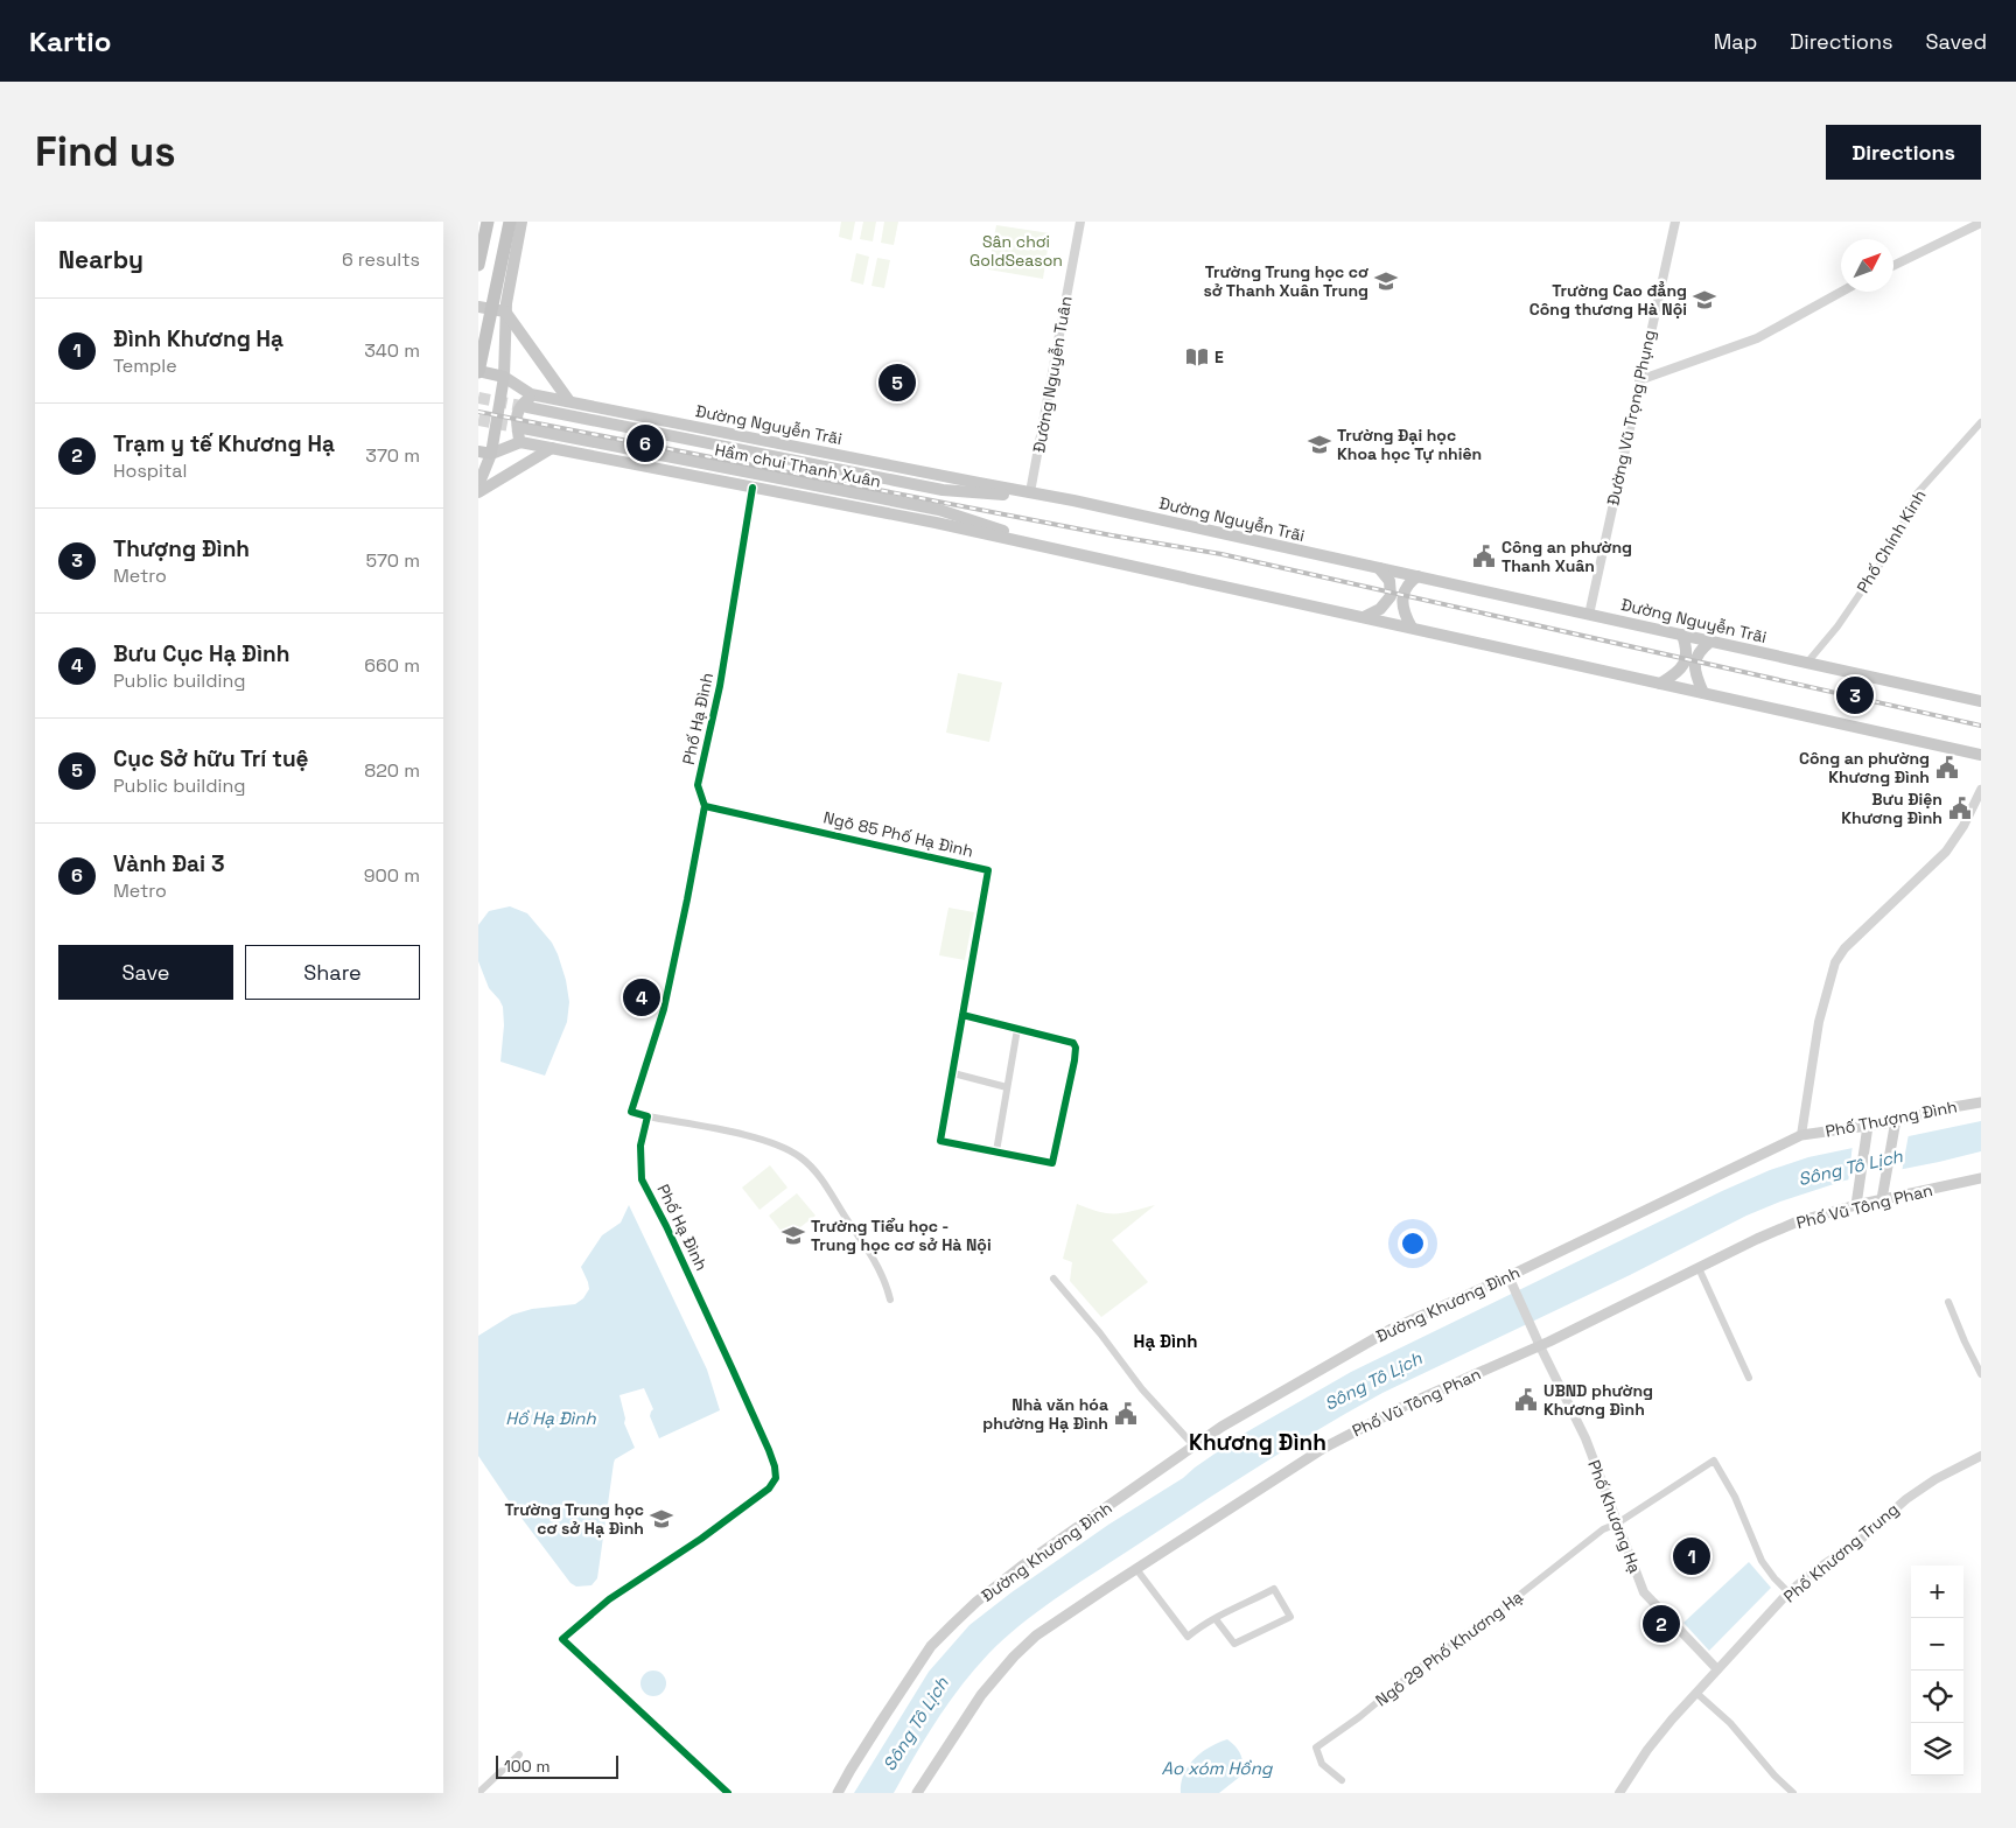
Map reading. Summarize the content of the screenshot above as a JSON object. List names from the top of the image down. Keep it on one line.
{"streets":{"highway":["Đường Nguyễn Trãi"],"main road":["Hầm chui Thanh Xuân","Phố Thượng Đình","Phố Vũ Tông Phan","Đường Khương Đình"],"street":["Đường Nguyễn Tuân","Đường Vũ Trọng Phụng","Phố Chính Kinh","Phố Hạ Đình","Ngõ 85 Phố Hạ Đình","Phố Khương Hạ","Phố Khương Trung","Ngõ 29 Phố Khương Hạ"]},"crossings":[["Đường Nguyễn Tuân","Đường Nguyễn Trãi"],["Đường Vũ Trọng Phụng","Đường Nguyễn Trãi"],["Đường Nguyễn Trãi","Hầm chui Thanh Xuân"],["Đường Nguyễn Trãi","Phố Chính Kinh"],["Phố Hạ Đình","Ngõ 85 Phố Hạ Đình"],["Phố Thượng Đình","Đường Khương Đình"],["Phố Vũ Tông Phan","Phố Khương Hạ"],["Đường Khương Đình","Phố Khương Hạ"],["Phố Khương Hạ","Phố Khương Trung"],["Phố Khương Hạ","Ngõ 29 Phố Khương Hạ"]],"districts":["Hạ Đình","Khương Đình"],"water":["Sông Tô Lịch","Hồ Hạ Đình","Ao xóm Hồng"],"parks":["Sân chơi GoldSeason"],"places":{"school or university":["Trường Trung học cơ sở Thanh Xuân Trung","Trường Cao đẳng Công thương Hà Nội","Trường Đại học Khoa học Tự nhiên","Trường Tiểu học - Trung học cơ sở Hà Nội","Trường Trung học cơ sở Hạ Đình"],"library":["E"],"public building":["Công an phường Thanh Xuân","Công an phường Khương Đình","Bưu Điện Khương Đình","UBND phường Khương Đình","Nhà văn hóa phường Hạ Đình"]},"scale_bar":"100 m","north":"top right","page":{"header":"Kartio","nav":["Map","Directions","Saved"],"buttons":["Directions",["Save","Share"]],"title":"Find us","heading":["Nearby","6 results"],"list":[{"mark":"1","name":"Đình Khương Hạ","note":"Temple","value":"340 m"},{"mark":"2","name":"Trạm y tế Khương Hạ","note":"Hospital","value":"370 m"},{"mark":"3","name":"Thượng Đình","note":"Metro","value":"570 m"},{"mark":"4","name":"Bưu Cục Hạ Đình","note":"Public building","value":"660 m"},{"mark":"5","name":"Cục Sở hữu Trí tuệ","note":"Public building","value":"820 m"},{"mark":"6","name":"Vành Đai 3","note":"Metro","value":"900 m"}],"pins":["5","6","3","4","1","2"],"map_buttons":["+","−"],"scale":"100 m"}}
